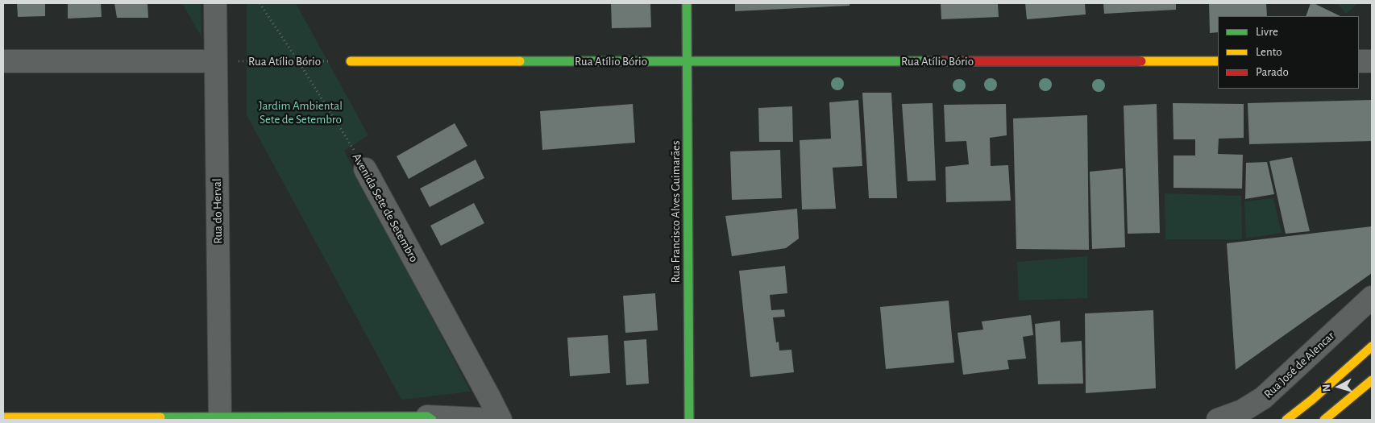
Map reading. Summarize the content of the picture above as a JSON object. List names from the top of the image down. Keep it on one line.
{"streets":{"street":["Rua Atílio Bório","Avenida Sete de Setembro","Rua do Herval","Rua Francisco Alves Guimarães","Rua José de Alencar"]},"crossings":[["Rua Atílio Bório","Avenida Sete de Setembro"],["Rua Atílio Bório","Rua do Herval"],["Rua Atílio Bório","Rua Francisco Alves Guimarães"]],"parks":["Jardim Ambiental Sete de Setembro"],"legend":["Livre","Lento","Parado"],"north":"left"}
